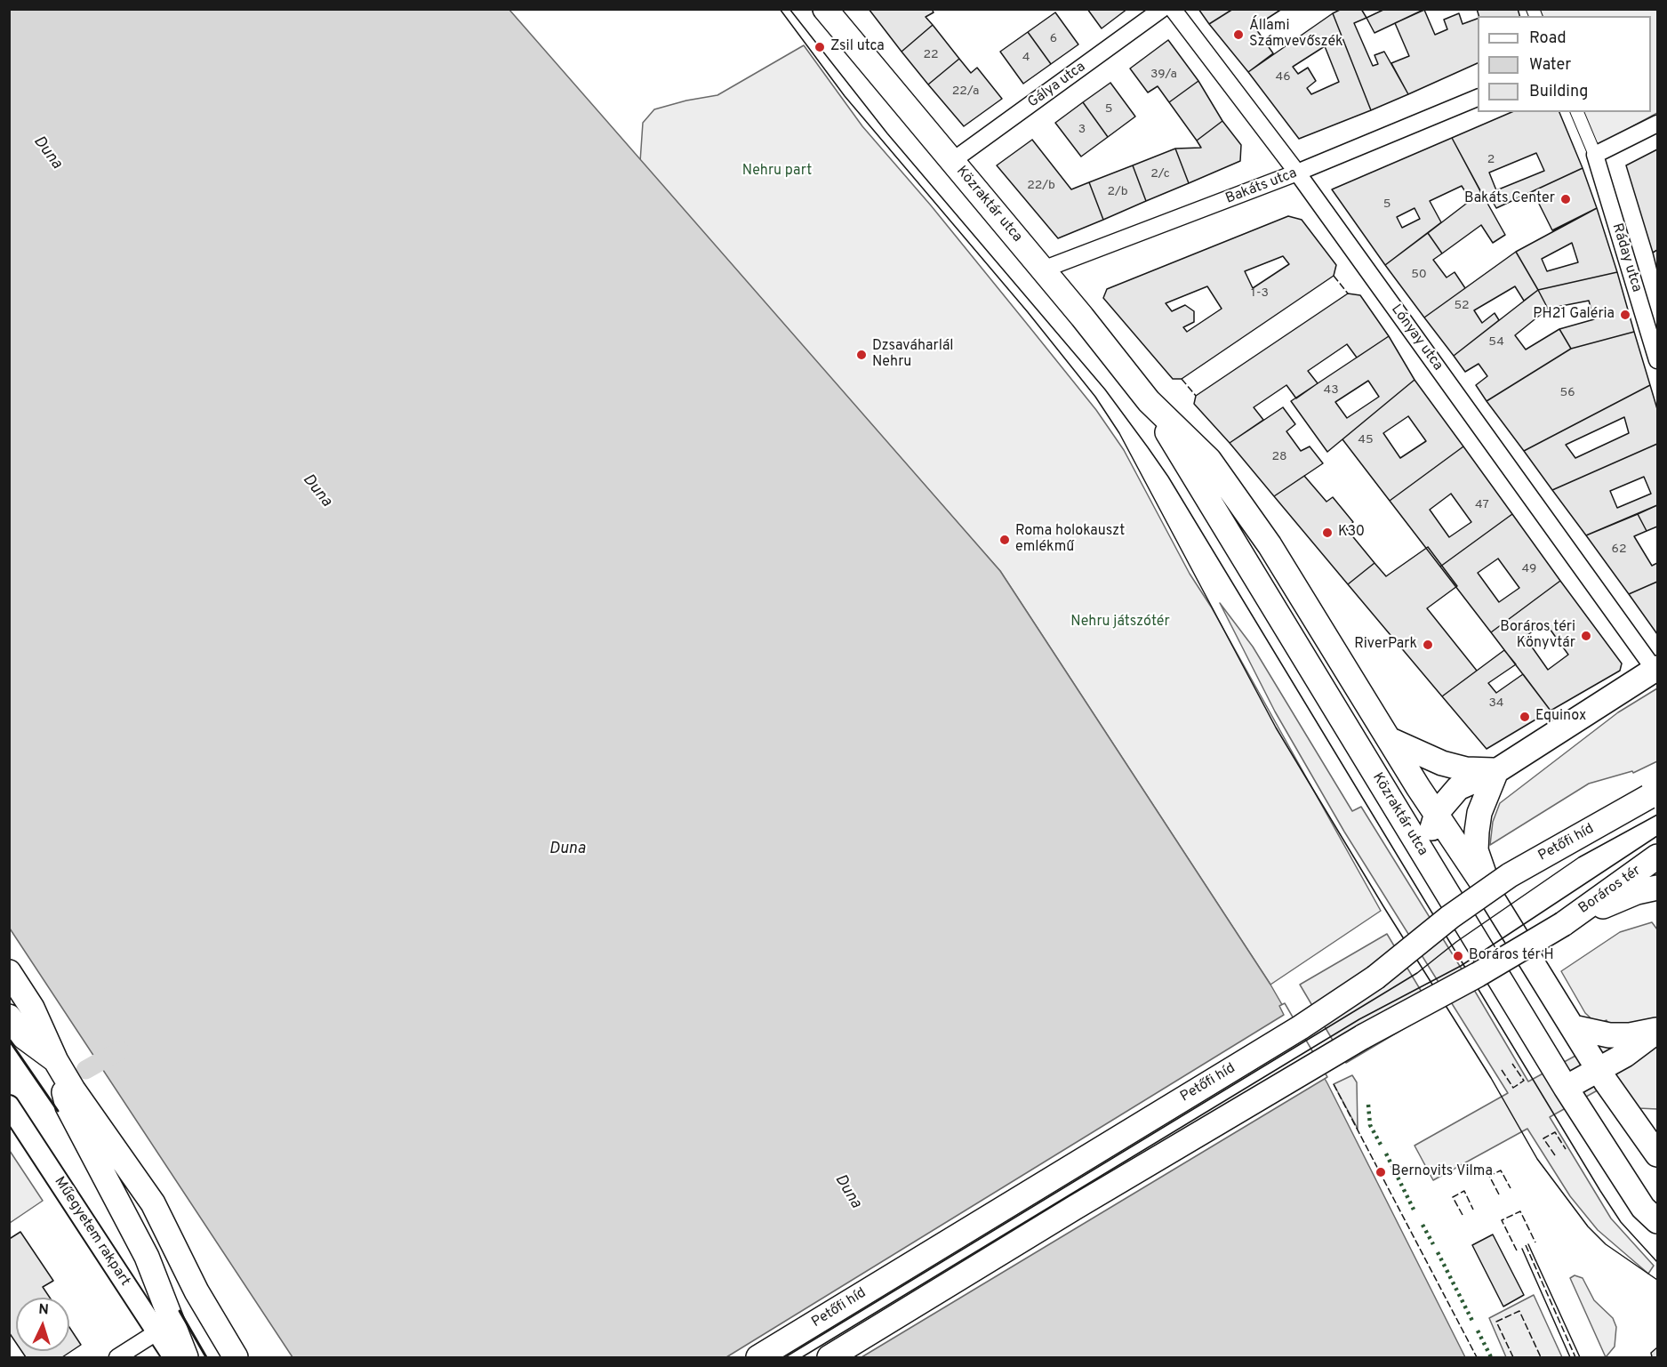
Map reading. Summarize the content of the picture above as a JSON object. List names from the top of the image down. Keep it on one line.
{"streets":{"main road":["Közraktár utca","Petőfi híd","Boráros tér"],"street":["Gálya utca","Bakáts utca","Ráday utca","Lónyay utca","Műegyetem rakpart"]},"crossings":[["Gálya utca","Közraktár utca"],["Bakáts utca","Közraktár utca"],["Bakáts utca","Lónyay utca"]],"water":["Duna"],"parks":["Nehru part","Nehru játszótér"],"places":["Állami Számvevőszék","Zsil utca","Bakáts Center","PH21 Galéria","Dzsaváharlál Nehru","K30","Roma holokauszt emlékmű","Boráros téri Könyvtár","RiverPark","Equinox","Boráros tér H","Bernovits Vilma"],"house_numbers":["6","22","4","39/a","46","22/a","5","3","2","2/c","22/b","2/b","5","50","1-3","52","54","43","56","45","28","47","62","49","34"],"legend":["Road","Water","Building"],"north":"top"}
